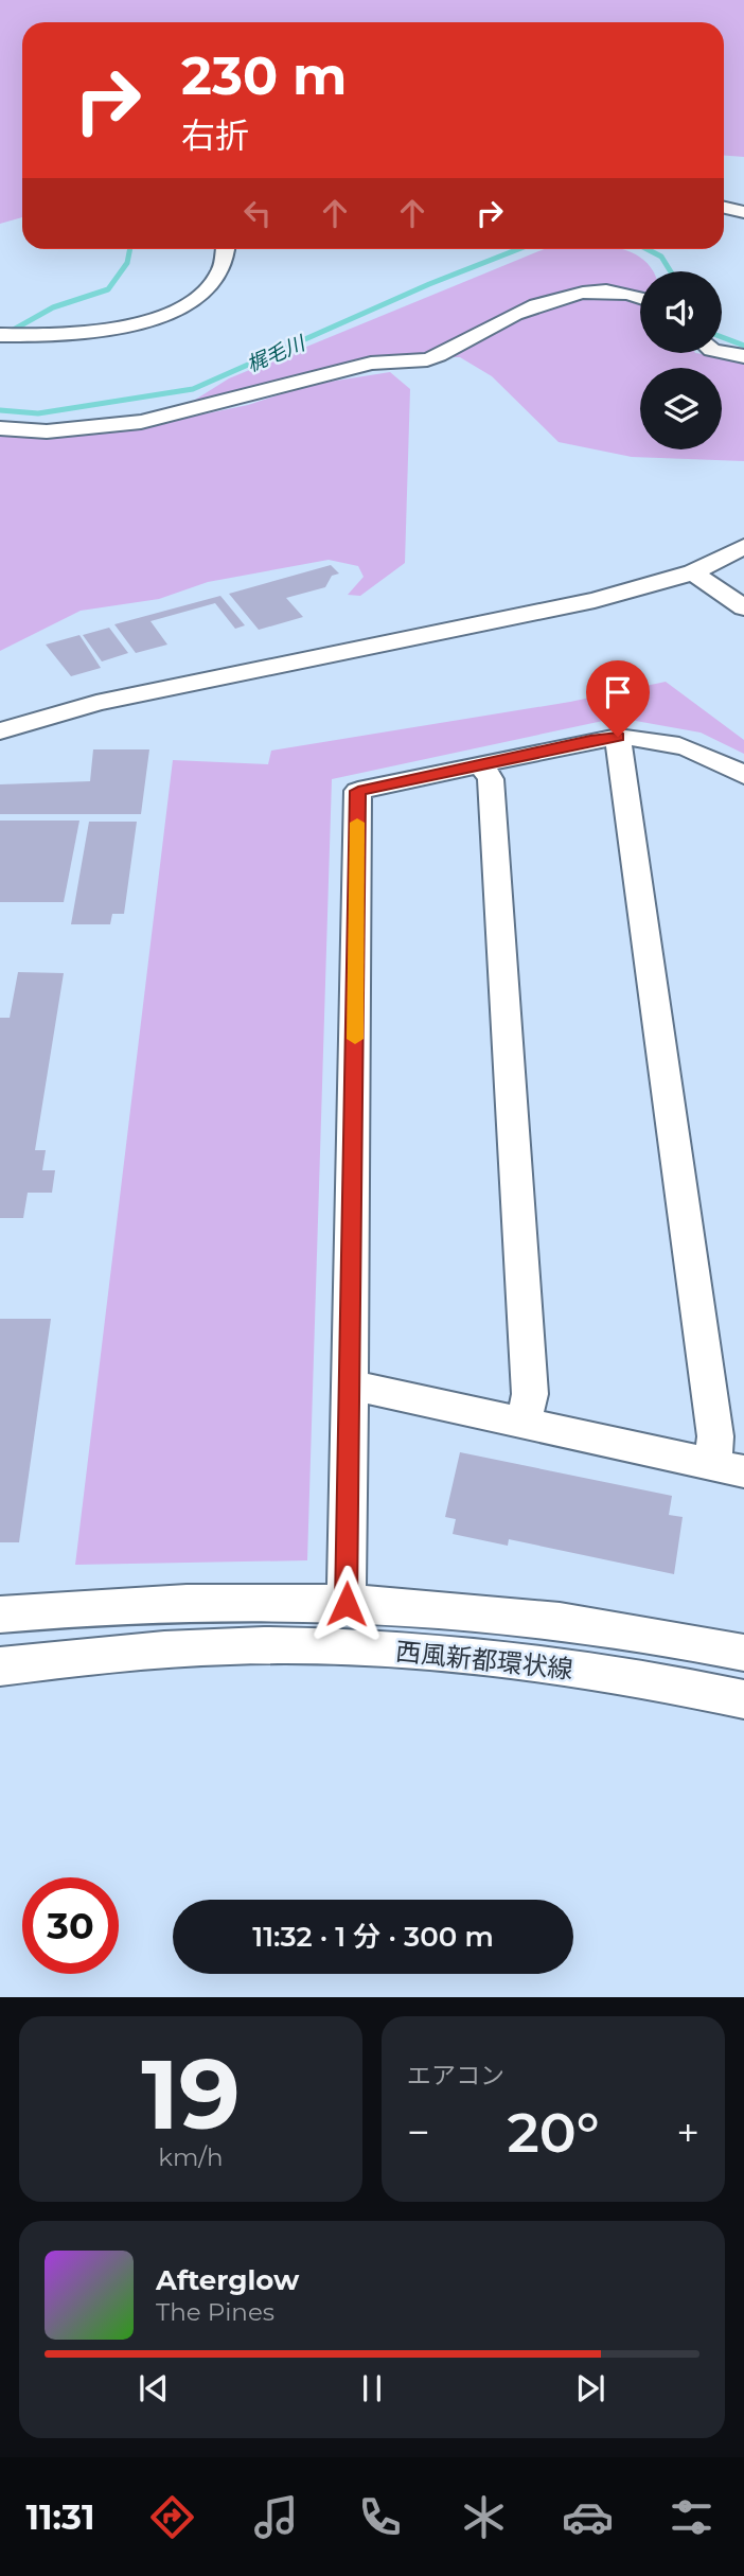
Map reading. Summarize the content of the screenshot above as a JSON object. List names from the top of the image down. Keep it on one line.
{"streets":{"street":["西風新都環状線"]},"water":["梶毛川"],"page":{"turn":["230 m","右折"],"limit":"30","trip":"11:32 · 1 分 · 300 m","tile":[["19","km/h"],"エアコン"],"heat":["−","20°","+"],"song":["Afterglow","The Pines"],"tabs":"11:31"}}
